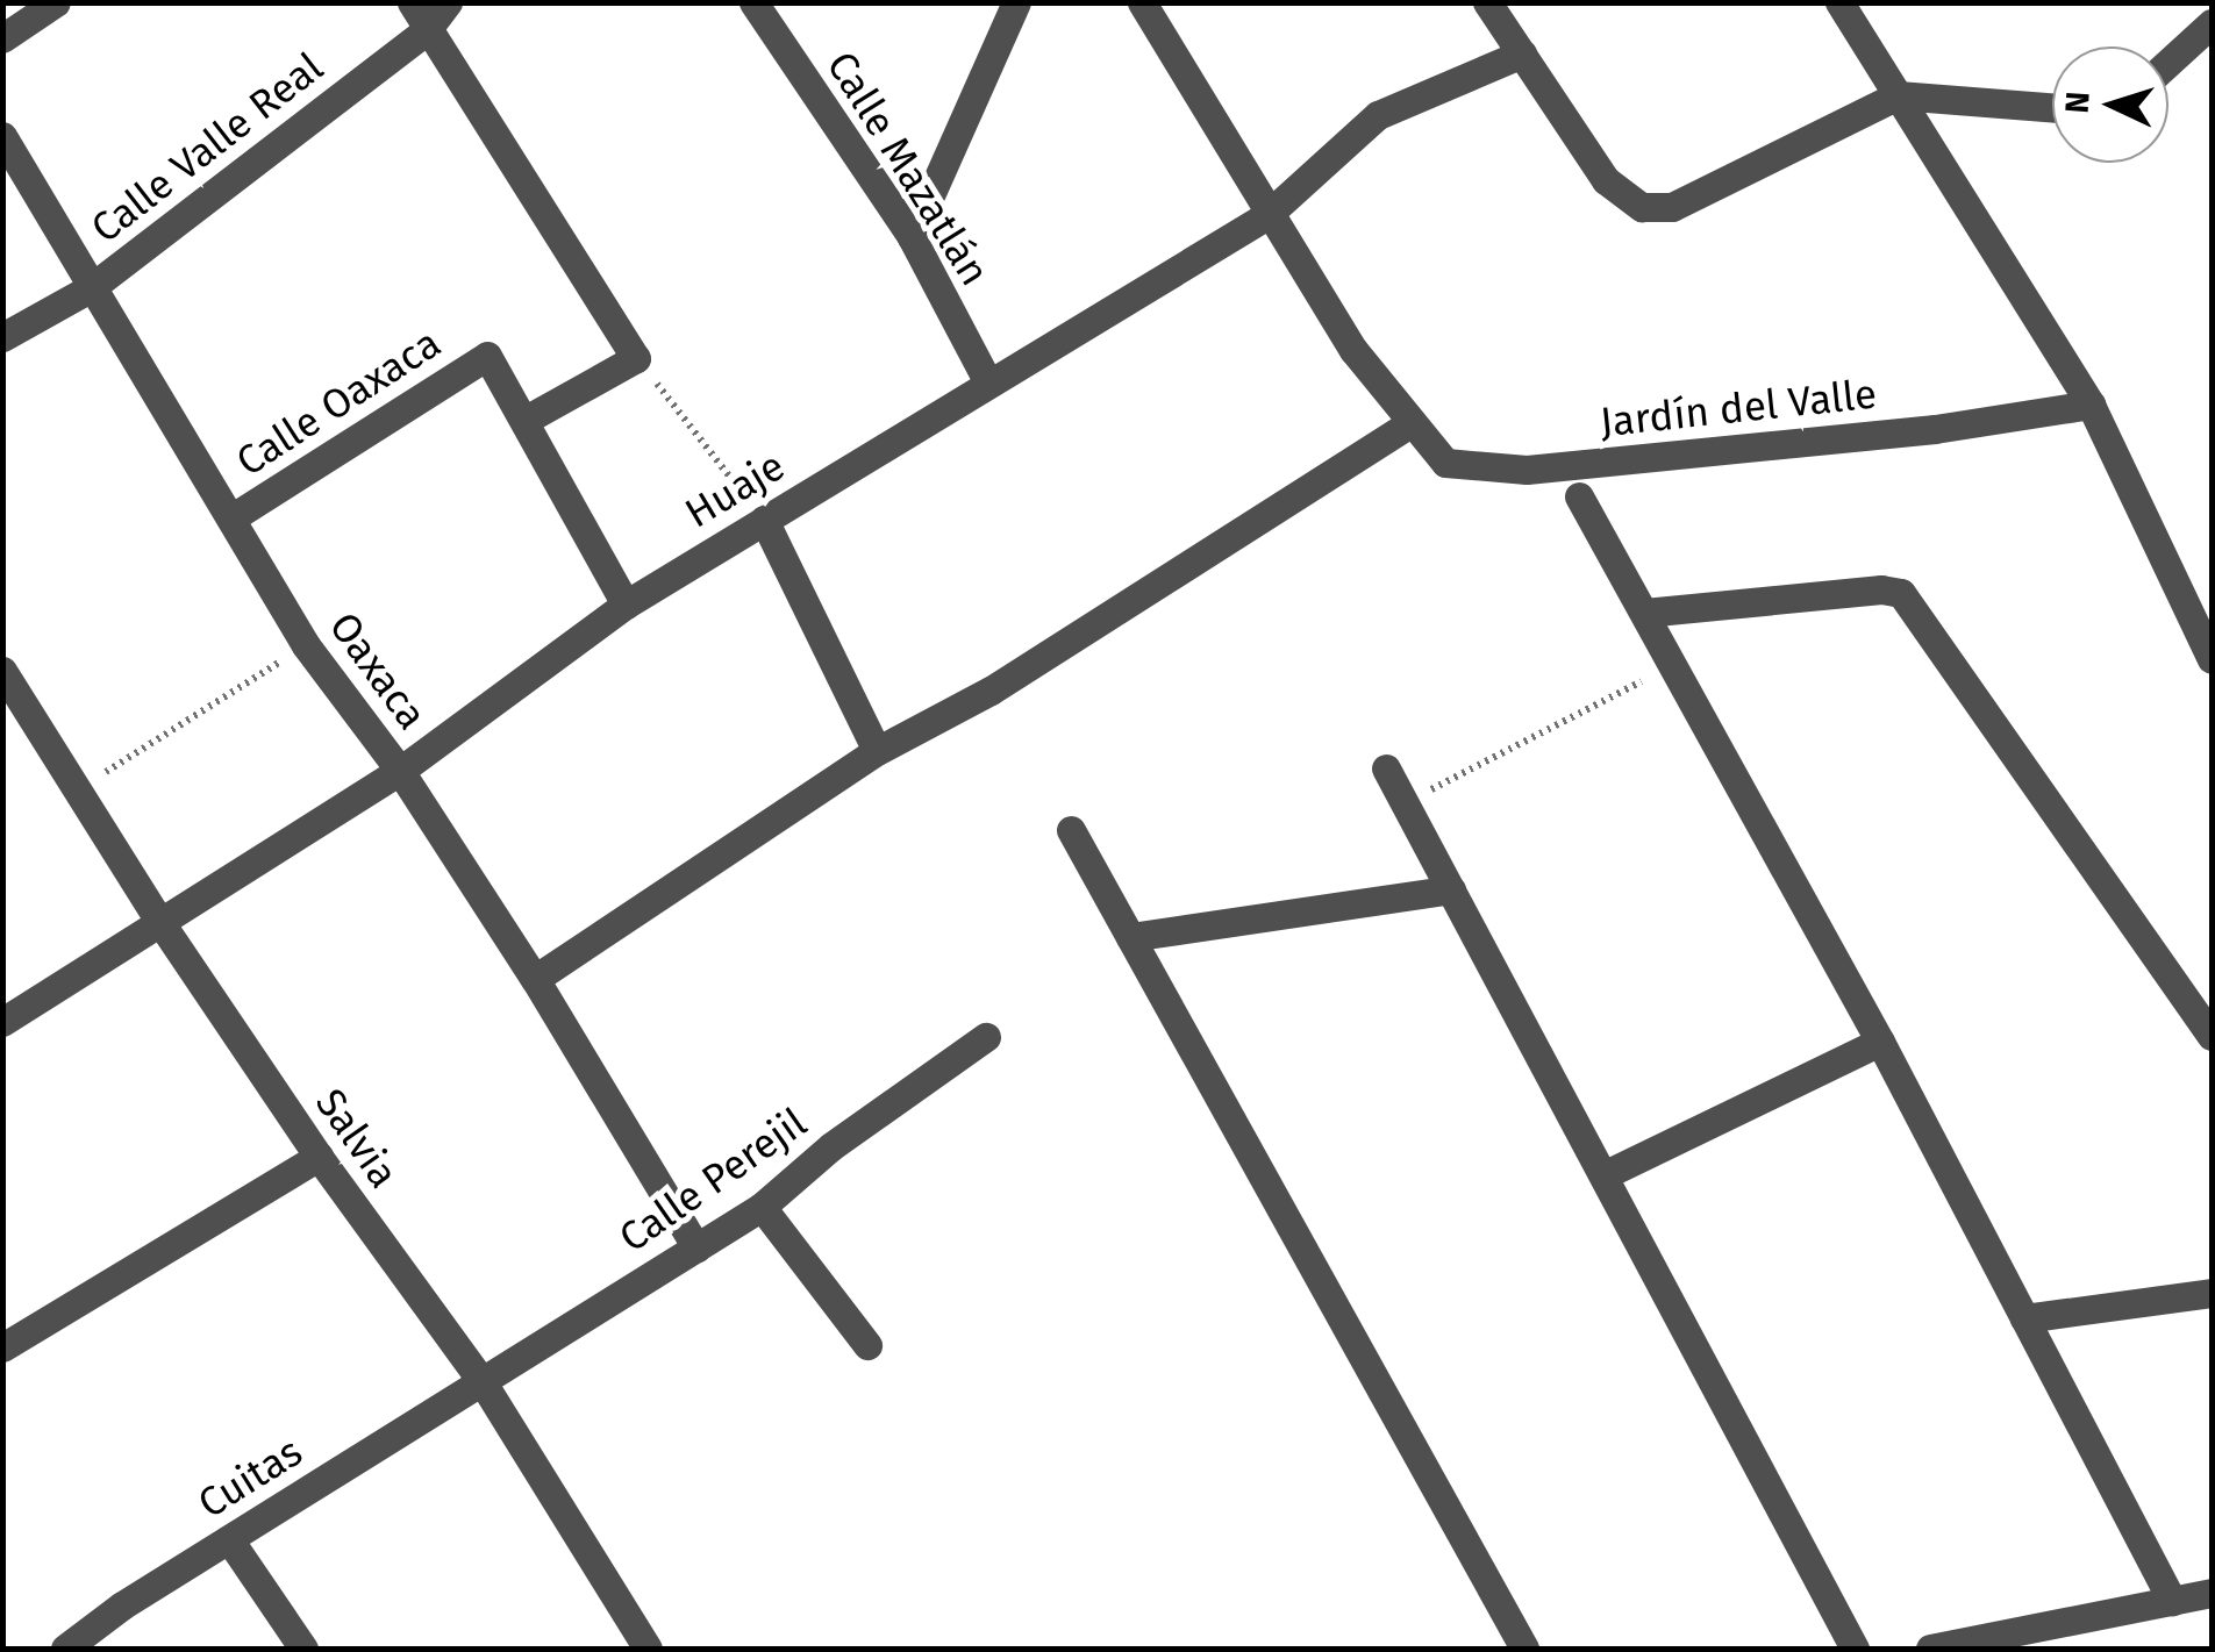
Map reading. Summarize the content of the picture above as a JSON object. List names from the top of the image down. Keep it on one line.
{"streets":{"street":["Calle Valle Real","Calle Mazatlán","Calle Oaxaca","Jardín del Valle","Huaje","Oaxaca","Salvia","Calle Perejil","Cuitas"]},"crossings":[["Calle Valle Real","Oaxaca"],["Calle Mazatlán","Huaje"],["Calle Oaxaca","Oaxaca"],["Jardín del Valle","Huaje"],["Huaje","Oaxaca"],["Huaje","Salvia"],["Oaxaca","Calle Perejil"],["Salvia","Calle Perejil"],["Salvia","Cuitas"],["Calle Perejil","Cuitas"]],"north":"left"}
